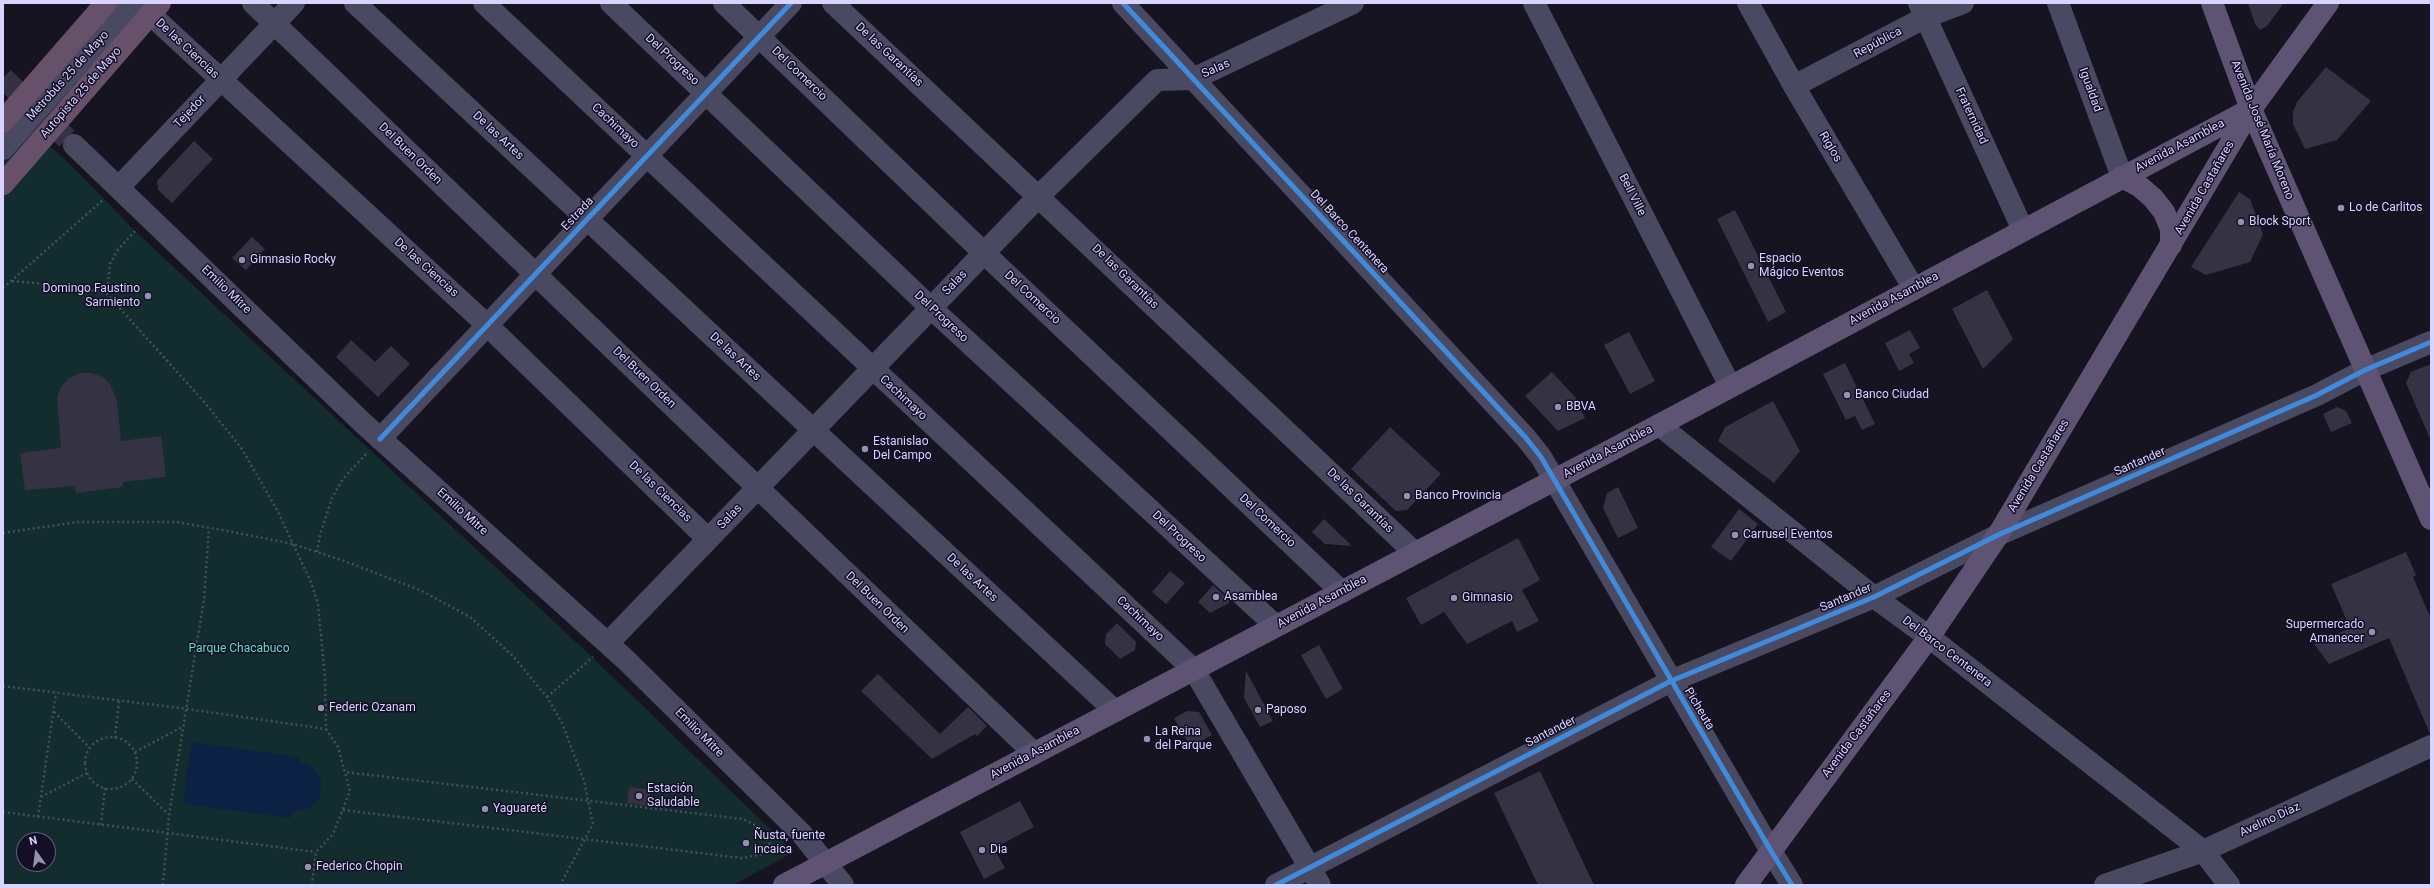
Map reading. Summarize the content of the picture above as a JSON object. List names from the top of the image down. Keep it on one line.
{"streets":{"highway":["Autopista 25 de Mayo"],"main road":["Avenida José María Moreno","Avenida Asamblea","Avenida Castañares"],"street":["República","De las Ciencias","De las Garantías","Del Progreso","Salas","Del Comercio","Metrobús 25 de Mayo","Igualdad","Tejedor","Fraternidad","Cachimayo","De las Artes","Riglos","Del Buen Orden","Bell Ville","Estrada","Del Barco Centenera","Emilio Mitre","Santander","Picheuta","Avelino Díaz"]},"crossings":[["República","Fraternidad"],["República","Riglos"],["De las Ciencias","Salas"],["De las Ciencias","Tejedor"],["De las Ciencias","Estrada"],["De las Garantías","Salas"],["De las Garantías","Avenida Asamblea"],["Del Progreso","Salas"],["Del Progreso","Avenida Asamblea"],["Del Progreso","Estrada"],["Salas","Del Comercio"],["Salas","Cachimayo"],["Salas","De las Artes"],["Salas","Del Buen Orden"],["Salas","Del Barco Centenera"],["Salas","Emilio Mitre"],["Del Comercio","Avenida Asamblea"],["Del Comercio","Estrada"],["Igualdad","Avenida Asamblea"],["Tejedor","Del Buen Orden"],["Tejedor","Emilio Mitre"],["Fraternidad","Avenida Asamblea"],["Cachimayo","Avenida Asamblea"],["Cachimayo","Estrada"],["Cachimayo","Santander"],["Avenida José María Moreno","Avenida Asamblea"],["Avenida José María Moreno","Avenida Castañares"],["Avenida José María Moreno","Santander"],["De las Artes","Avenida Asamblea"],["De las Artes","Estrada"],["Avenida Asamblea","Riglos"],["Avenida Asamblea","Del Buen Orden"],["Avenida Asamblea","Avenida Castañares"],["Avenida Asamblea","Bell Ville"],["Avenida Asamblea","Del Barco Centenera"],["Avenida Asamblea","Emilio Mitre"],["Avenida Asamblea","Picheuta"],["Del Buen Orden","Estrada"],["Avenida Castañares","Del Barco Centenera"],["Avenida Castañares","Santander"],["Avenida Castañares","Picheuta"],["Estrada","Emilio Mitre"],["Del Barco Centenera","Santander"],["Del Barco Centenera","Picheuta"],["Del Barco Centenera","Avelino Díaz"],["Santander","Picheuta"]],"parks":["Parque Chacabuco"],"places":["Lo de Carlitos","Block Sport","Gimnasio Rocky","Espacio Mágico Eventos","Domingo Faustino Sarmiento","Banco Ciudad","BBVA","Estanislao Del Campo","Banco Provincia","Carrusel Eventos","Asamblea","Gimnasio","Supermercado Amanecer","Federic Ozanam","Paposo","La Reina del Parque","Estación Saludable","Yaguareté","Ñusta, fuente incaica","Dia","Federico Chopin"],"north":"top"}
